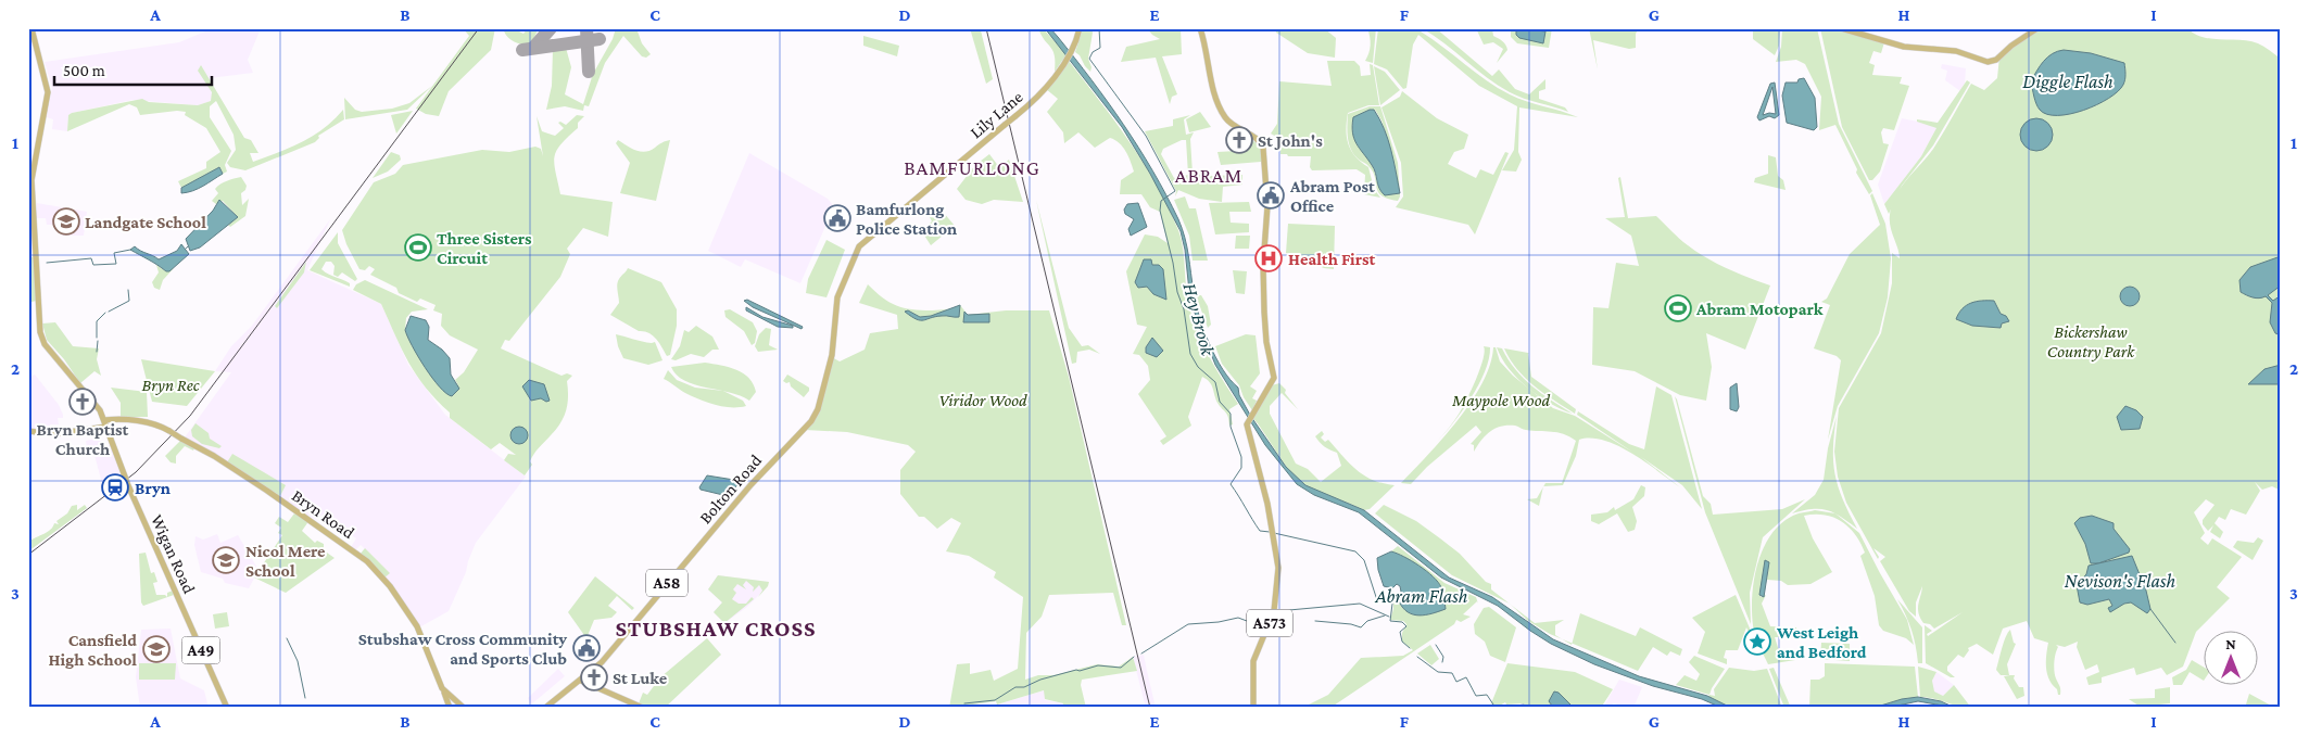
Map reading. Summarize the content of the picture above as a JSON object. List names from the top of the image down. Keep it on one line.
{"streets":{"main road":["Lily Lane","Bolton Road","Bryn Road","Wigan Road","A58","A573","A49"]},"crossings":[["Lily Lane","Bolton Road"],["Bryn Road","Wigan Road"]],"districts":["BAMFURLONG","ABRAM","STUBSHAW CROSS"],"water":["Diggle Flash","Hey Brook","Nevison's Flash","Abram Flash"],"parks":["Bickershaw Country Park","Bryn Rec","Viridor Wood","Maypole Wood"],"places":{"church":["St John's","Bryn Baptist Church","St Luke"],"public building":["Abram Post Office","Bamfurlong Police Station","Stubshaw Cross Community and Sports Club"],"school or university":["Landgate School","Nicol Mere School","Cansfield High School"],"sports":["Three Sisters Circuit","Abram Motopark"],"hospital":["Health First"],"station":["Bryn"],"place":["West Leigh and Bedford"]},"scale_bar":"500 m","north":"top","grid":{"columns":["A","B","C","D","E","F","G","H","I"],"rows":["1","2","3"]}}
